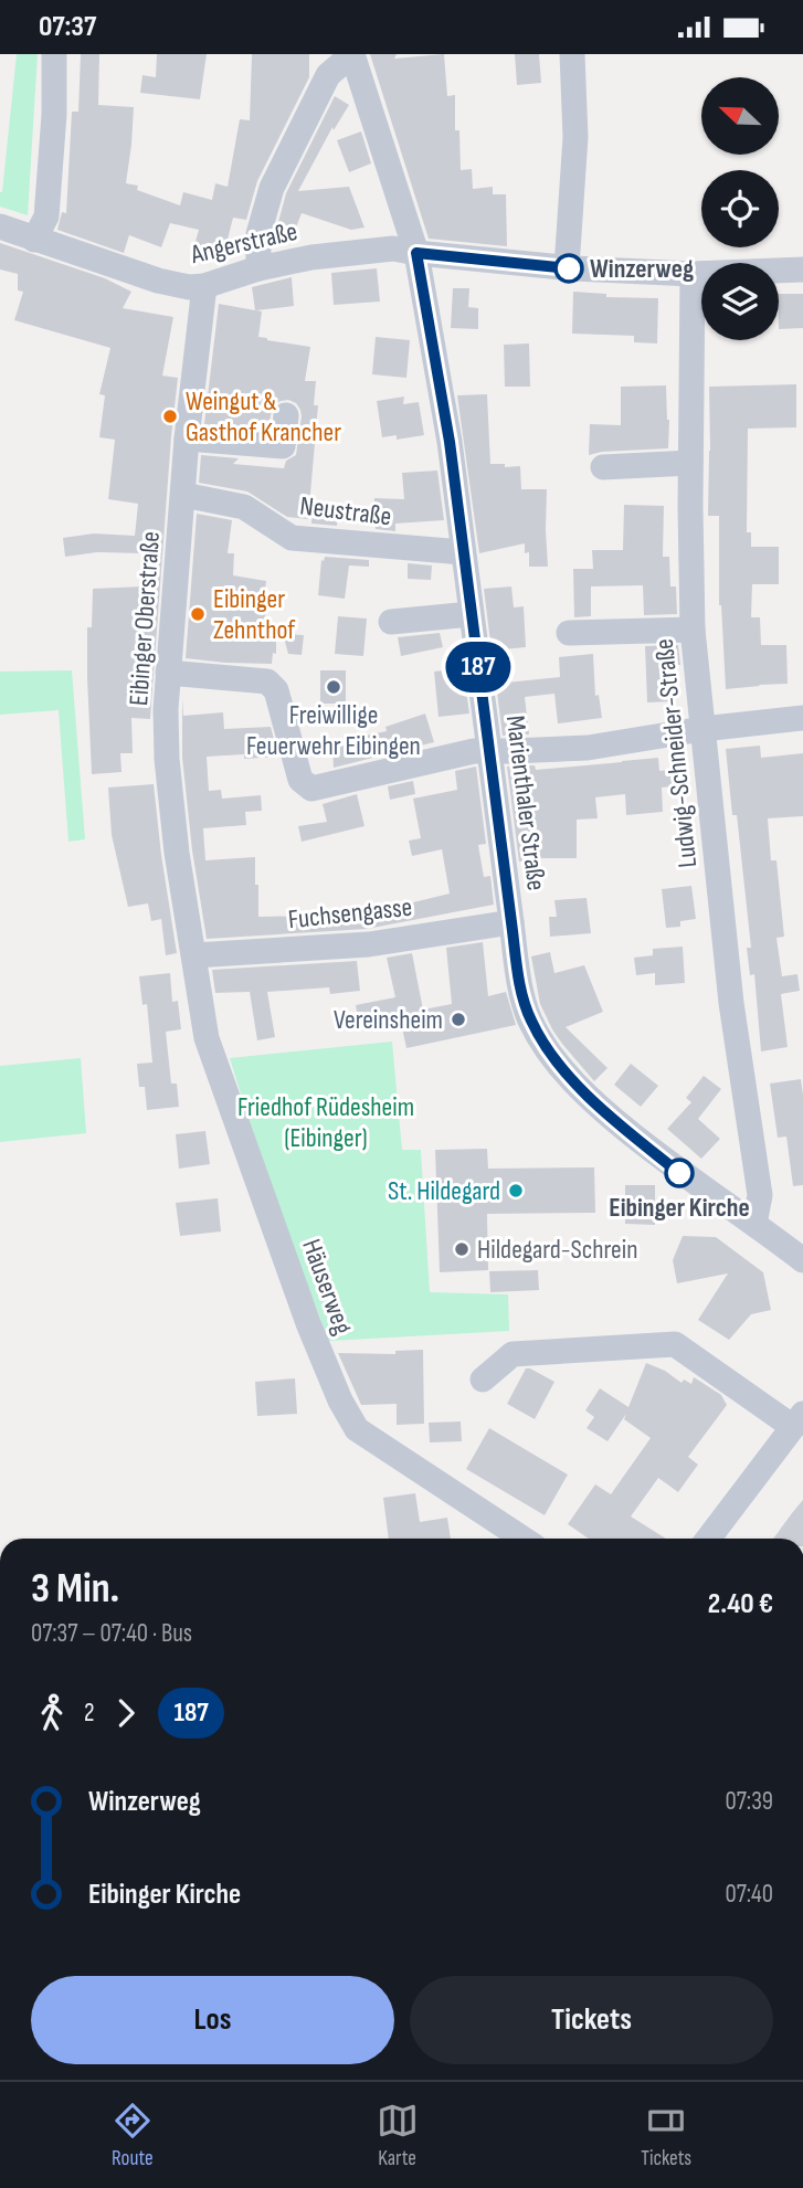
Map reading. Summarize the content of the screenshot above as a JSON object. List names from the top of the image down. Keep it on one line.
{"streets":{"street":["Angerstraße","Neustraße","Eibinger Oberstraße","Ludwig-Schneider-Straße","Marienthaler Straße","Fuchsengasse","Häuserweg"]},"crossings":[["Angerstraße","Eibinger Oberstraße"],["Angerstraße","Ludwig-Schneider-Straße"],["Angerstraße","Marienthaler Straße"],["Neustraße","Eibinger Oberstraße"],["Neustraße","Marienthaler Straße"],["Eibinger Oberstraße","Fuchsengasse"],["Eibinger Oberstraße","Häuserweg"],["Ludwig-Schneider-Straße","Marienthaler Straße"],["Marienthaler Straße","Fuchsengasse"],["Fuchsengasse","Häuserweg"]],"parks":["Friedhof Rüdesheim (Eibinger)"],"places":["Winzerweg","Weingut & Gasthof Krancher","Eibinger Zehnthof","Freiwillige Feuerwehr Eibingen","Vereinsheim","Eibinger Kirche","St. Hildegard","Hildegard-Schrein"],"lines":["bus line 187"],"north":"top left","page":{"status":"07:37","on_map":"187","heading":["3 Min.","07:37 – 07:40 · Bus","2.40 €"],"legs":["2","187"],"list":[{"name":"Winzerweg","value":"07:39"},{"name":"Eibinger Kirche","value":"07:40"}],"buttons":["Los","Tickets"],"tabs":["Route","Karte","Tickets"]}}
